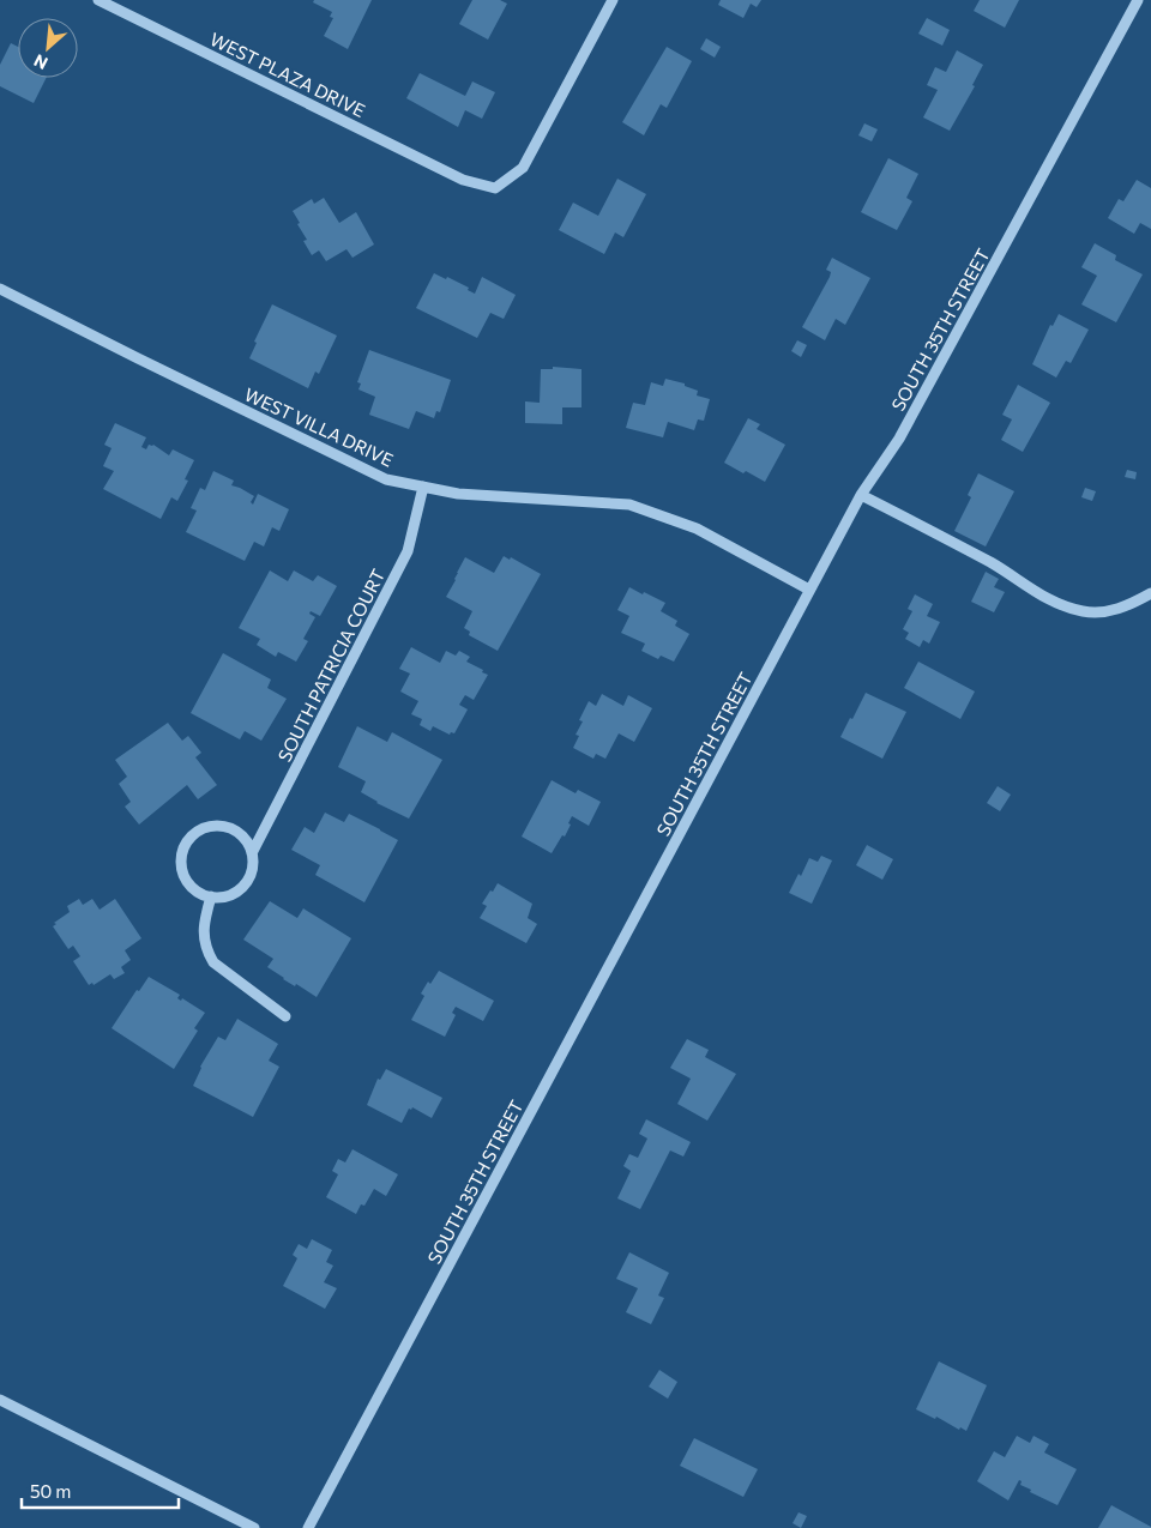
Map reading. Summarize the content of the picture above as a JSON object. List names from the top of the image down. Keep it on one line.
{"streets":{"street":["WEST PLAZA DRIVE","SOUTH 35TH STREET","WEST VILLA DRIVE","SOUTH PATRICIA COURT"]},"crossings":[["SOUTH 35TH STREET","WEST VILLA DRIVE"],["WEST VILLA DRIVE","SOUTH PATRICIA COURT"]],"scale_bar":"50 m","north":"bottom left"}
